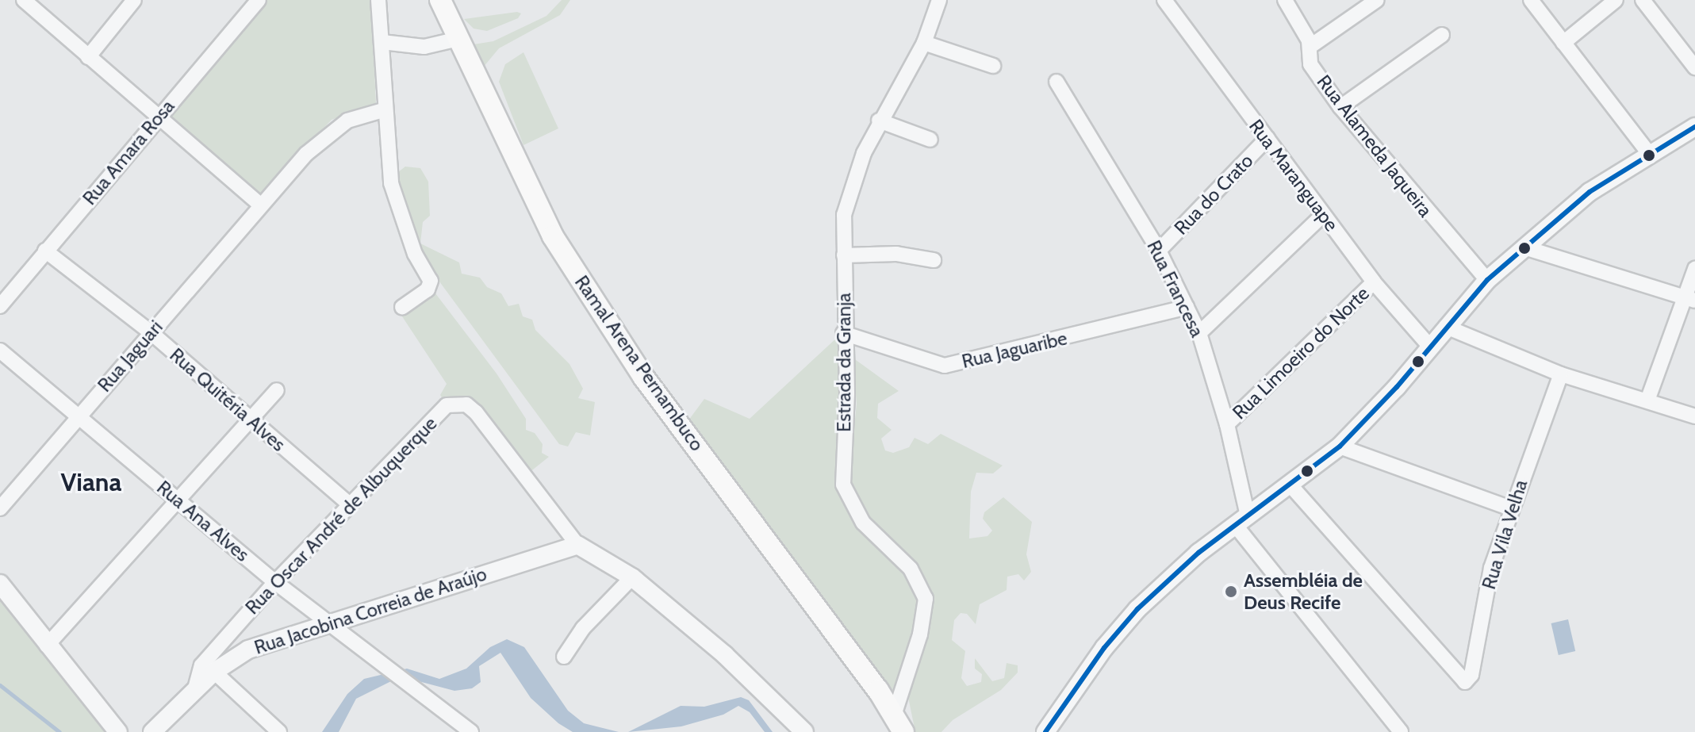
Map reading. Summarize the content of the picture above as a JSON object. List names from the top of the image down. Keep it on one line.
{"streets":{"main road":["Ramal Arena Pernambuco"],"street":["Rua Alameda Jaqueira","Rua Amara Rosa","Rua Maranguape","Rua do Crato","Rua Francesa","Rua Jaguaribe","Rua Limoeiro do Norte","Rua Jaguari","Estrada da Granja","Rua Quitéria Alves","Rua Oscar André de Albuquerque","Rua Ana Alves","Rua Vila Velha","Rua Jacobina Correia de Araújo"]},"crossings":[["Rua Amara Rosa","Rua Quitéria Alves"],["Rua Maranguape","Rua do Crato"],["Rua Maranguape","Rua Limoeiro do Norte"],["Rua do Crato","Rua Francesa"],["Rua Francesa","Rua Jaguaribe"],["Rua Francesa","Rua Limoeiro do Norte"],["Rua Jaguaribe","Estrada da Granja"],["Rua Jaguari","Rua Quitéria Alves"],["Rua Jaguari","Rua Ana Alves"],["Estrada da Granja","Ramal Arena Pernambuco"],["Rua Quitéria Alves","Rua Oscar André de Albuquerque"],["Rua Oscar André de Albuquerque","Rua Ana Alves"],["Rua Oscar André de Albuquerque","Rua Jacobina Correia de Araújo"],["Rua Ana Alves","Rua Jacobina Correia de Araújo"]],"districts":["Viana"],"places":["Assembléia de Deus Recife"]}
